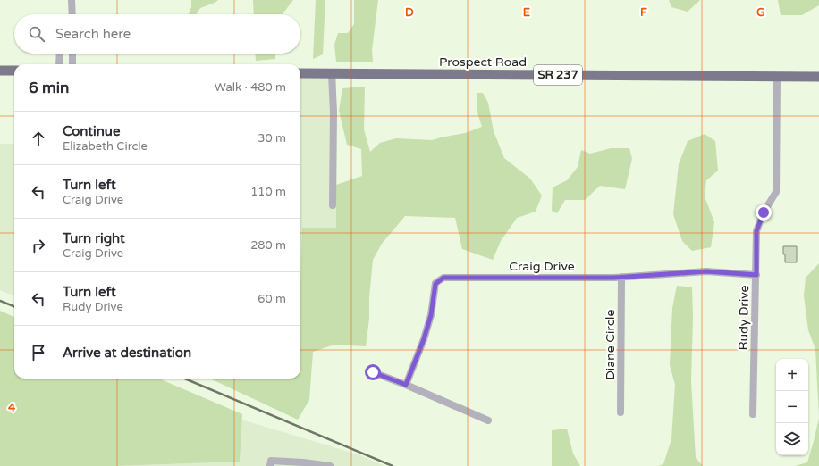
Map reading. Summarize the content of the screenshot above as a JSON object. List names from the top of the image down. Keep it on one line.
{"streets":{"main road":["Prospect Road","SR 237"],"street":["Craig Drive","Rudy Drive","Diane Circle"]},"crossings":[["Prospect Road","Rudy Drive"],["Craig Drive","Rudy Drive"],["Craig Drive","Diane Circle"]],"page":{"search":"Search here","heading":["6 min","Walk · 480 m"],"list":[["Continue","Elizabeth Circle","30 m"],["Turn left","Craig Drive","110 m"],["Turn right","Craig Drive","280 m"],["Turn left","Rudy Drive","60 m"],"Arrive at destination"],"map_buttons":["+","−"]},"grid":{"columns":["D","E","F","G"],"rows":["4"]}}
